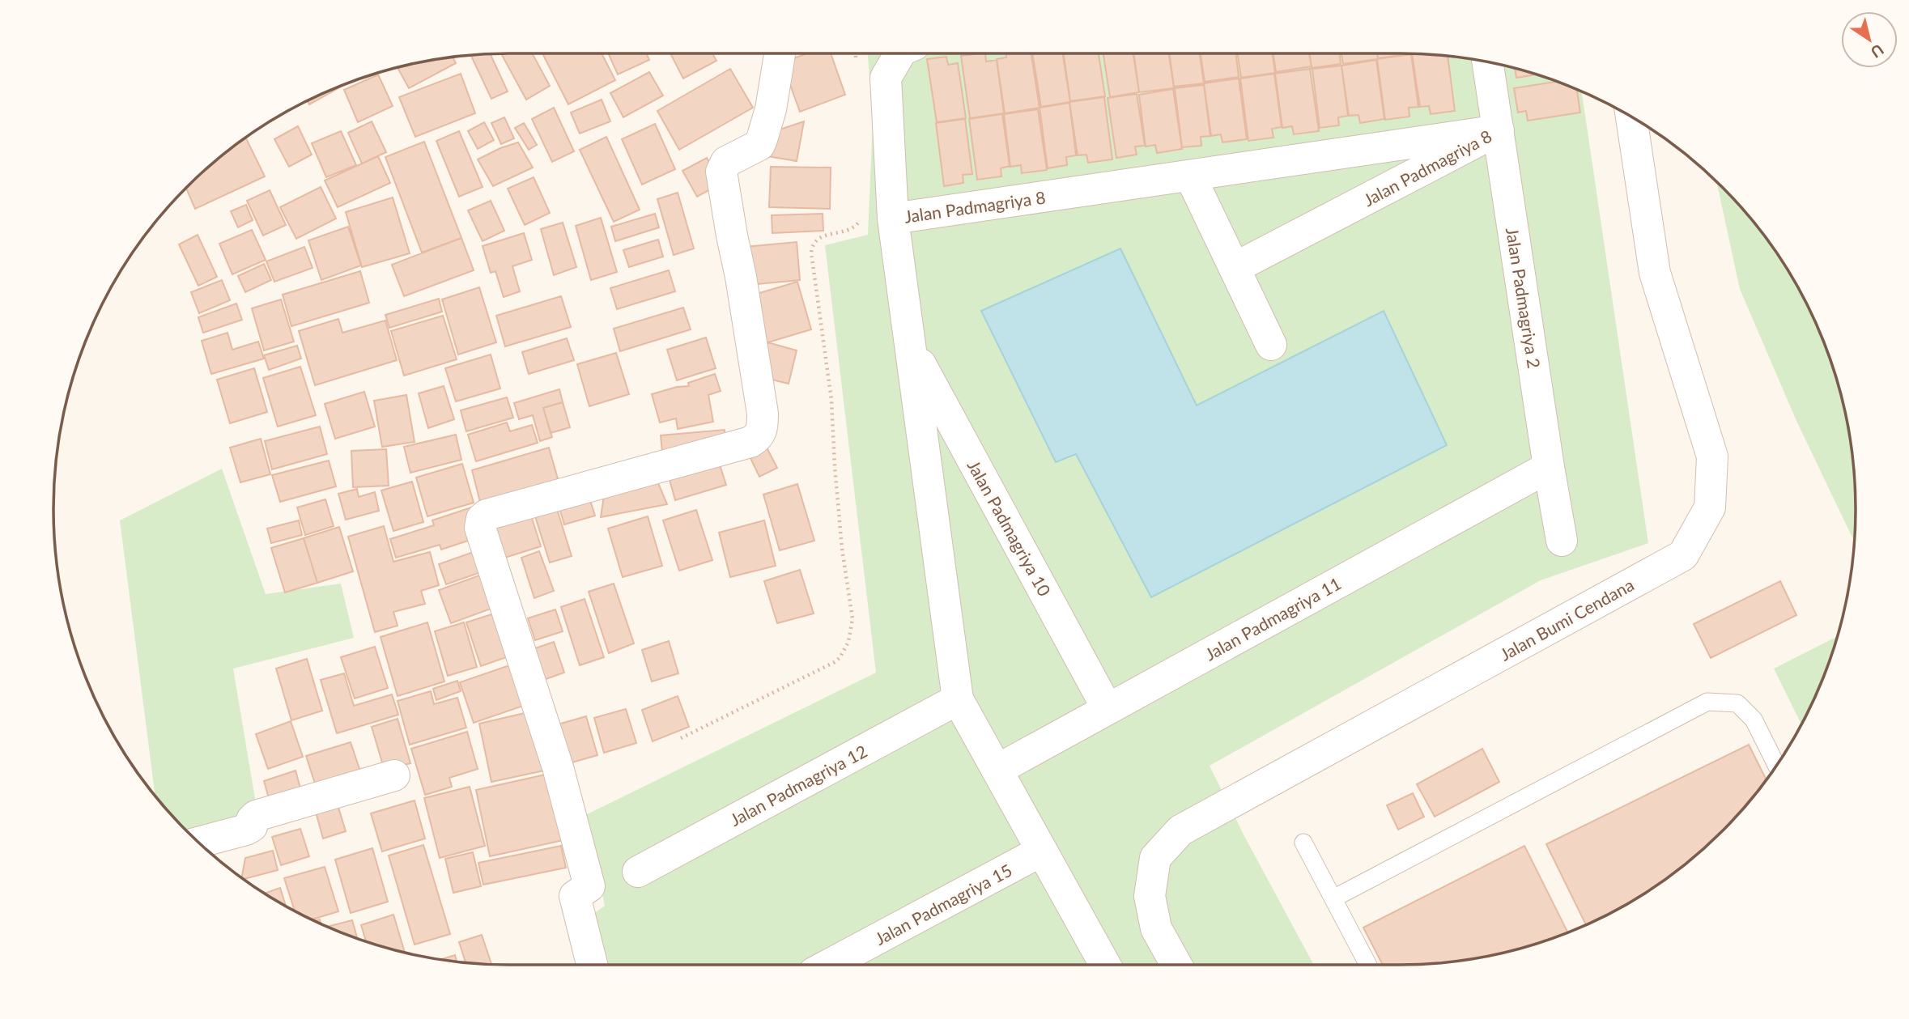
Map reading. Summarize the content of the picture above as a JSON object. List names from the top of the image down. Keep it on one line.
{"streets":{"street":["Jalan Padmagriya 8","Jalan Padmagriya 2","Jalan Padmagriya 10","Jalan Padmagriya 11","Jalan Bumi Cendana","Jalan Padmagriya 12","Jalan Padmagriya 15"]},"crossings":[["Jalan Padmagriya 8","Jalan Padmagriya 2"],["Jalan Padmagriya 8","Jalan Padmagriya 10"],["Jalan Padmagriya 2","Jalan Padmagriya 11"],["Jalan Padmagriya 10","Jalan Padmagriya 11"],["Jalan Padmagriya 10","Jalan Padmagriya 12"]],"north":"bottom right"}
